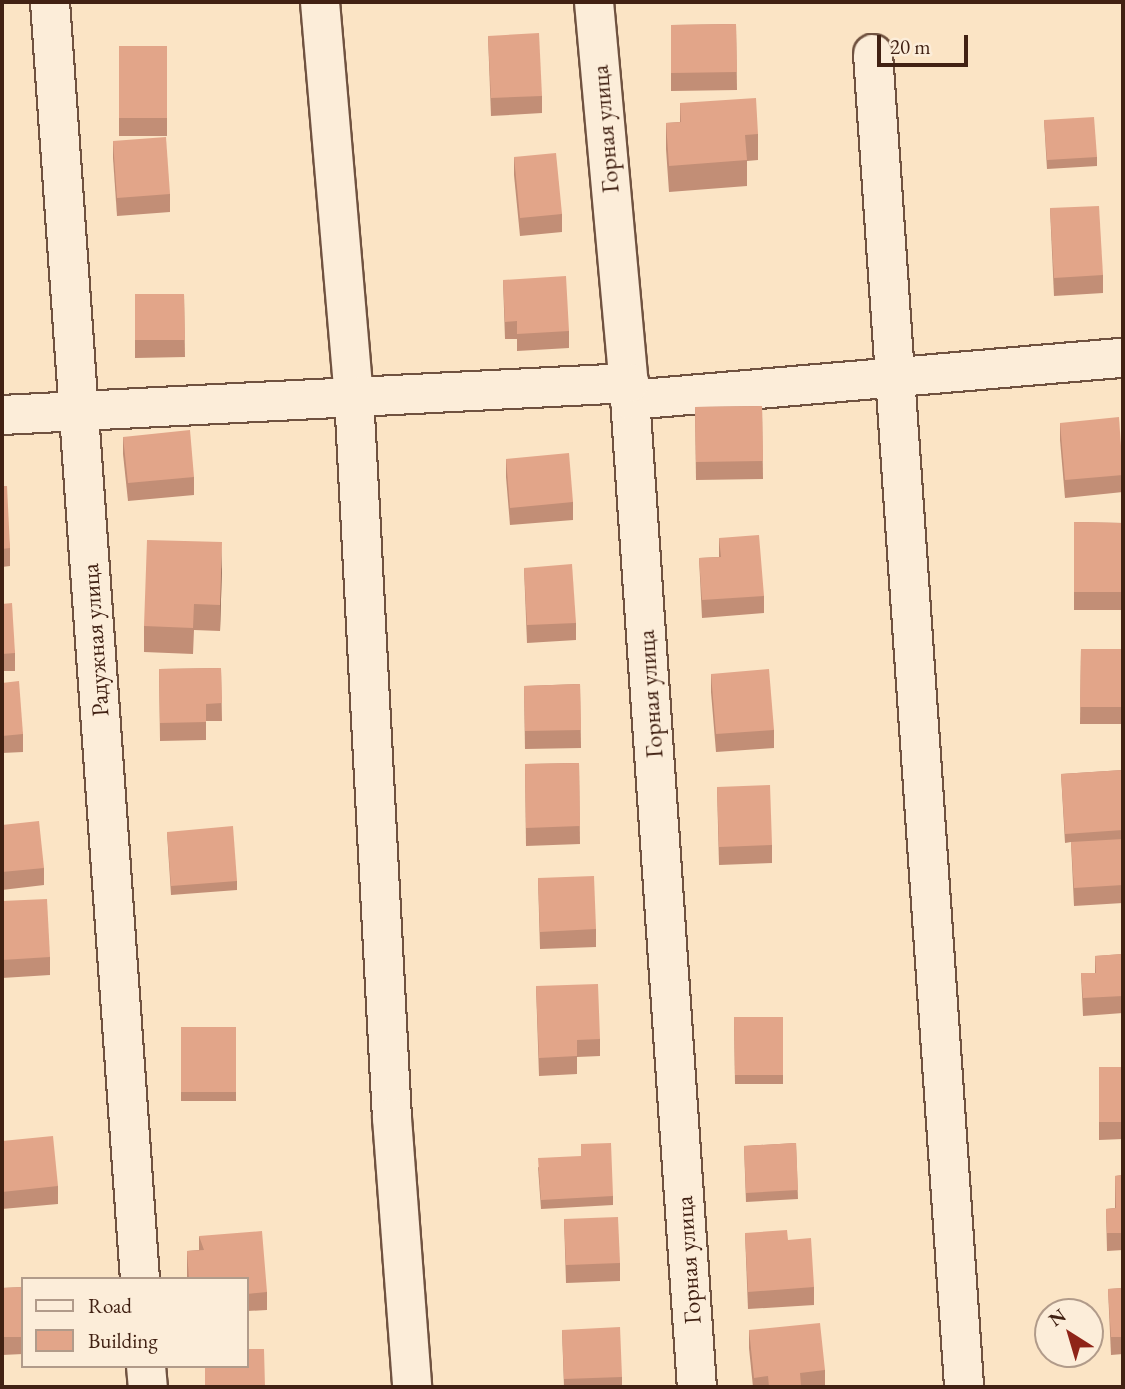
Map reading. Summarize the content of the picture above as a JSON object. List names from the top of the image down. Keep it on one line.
{"streets":{"street":["Горная улица","Радужная улица"]},"legend":["Road","Building"],"scale_bar":"20 m","north":"top left"}
